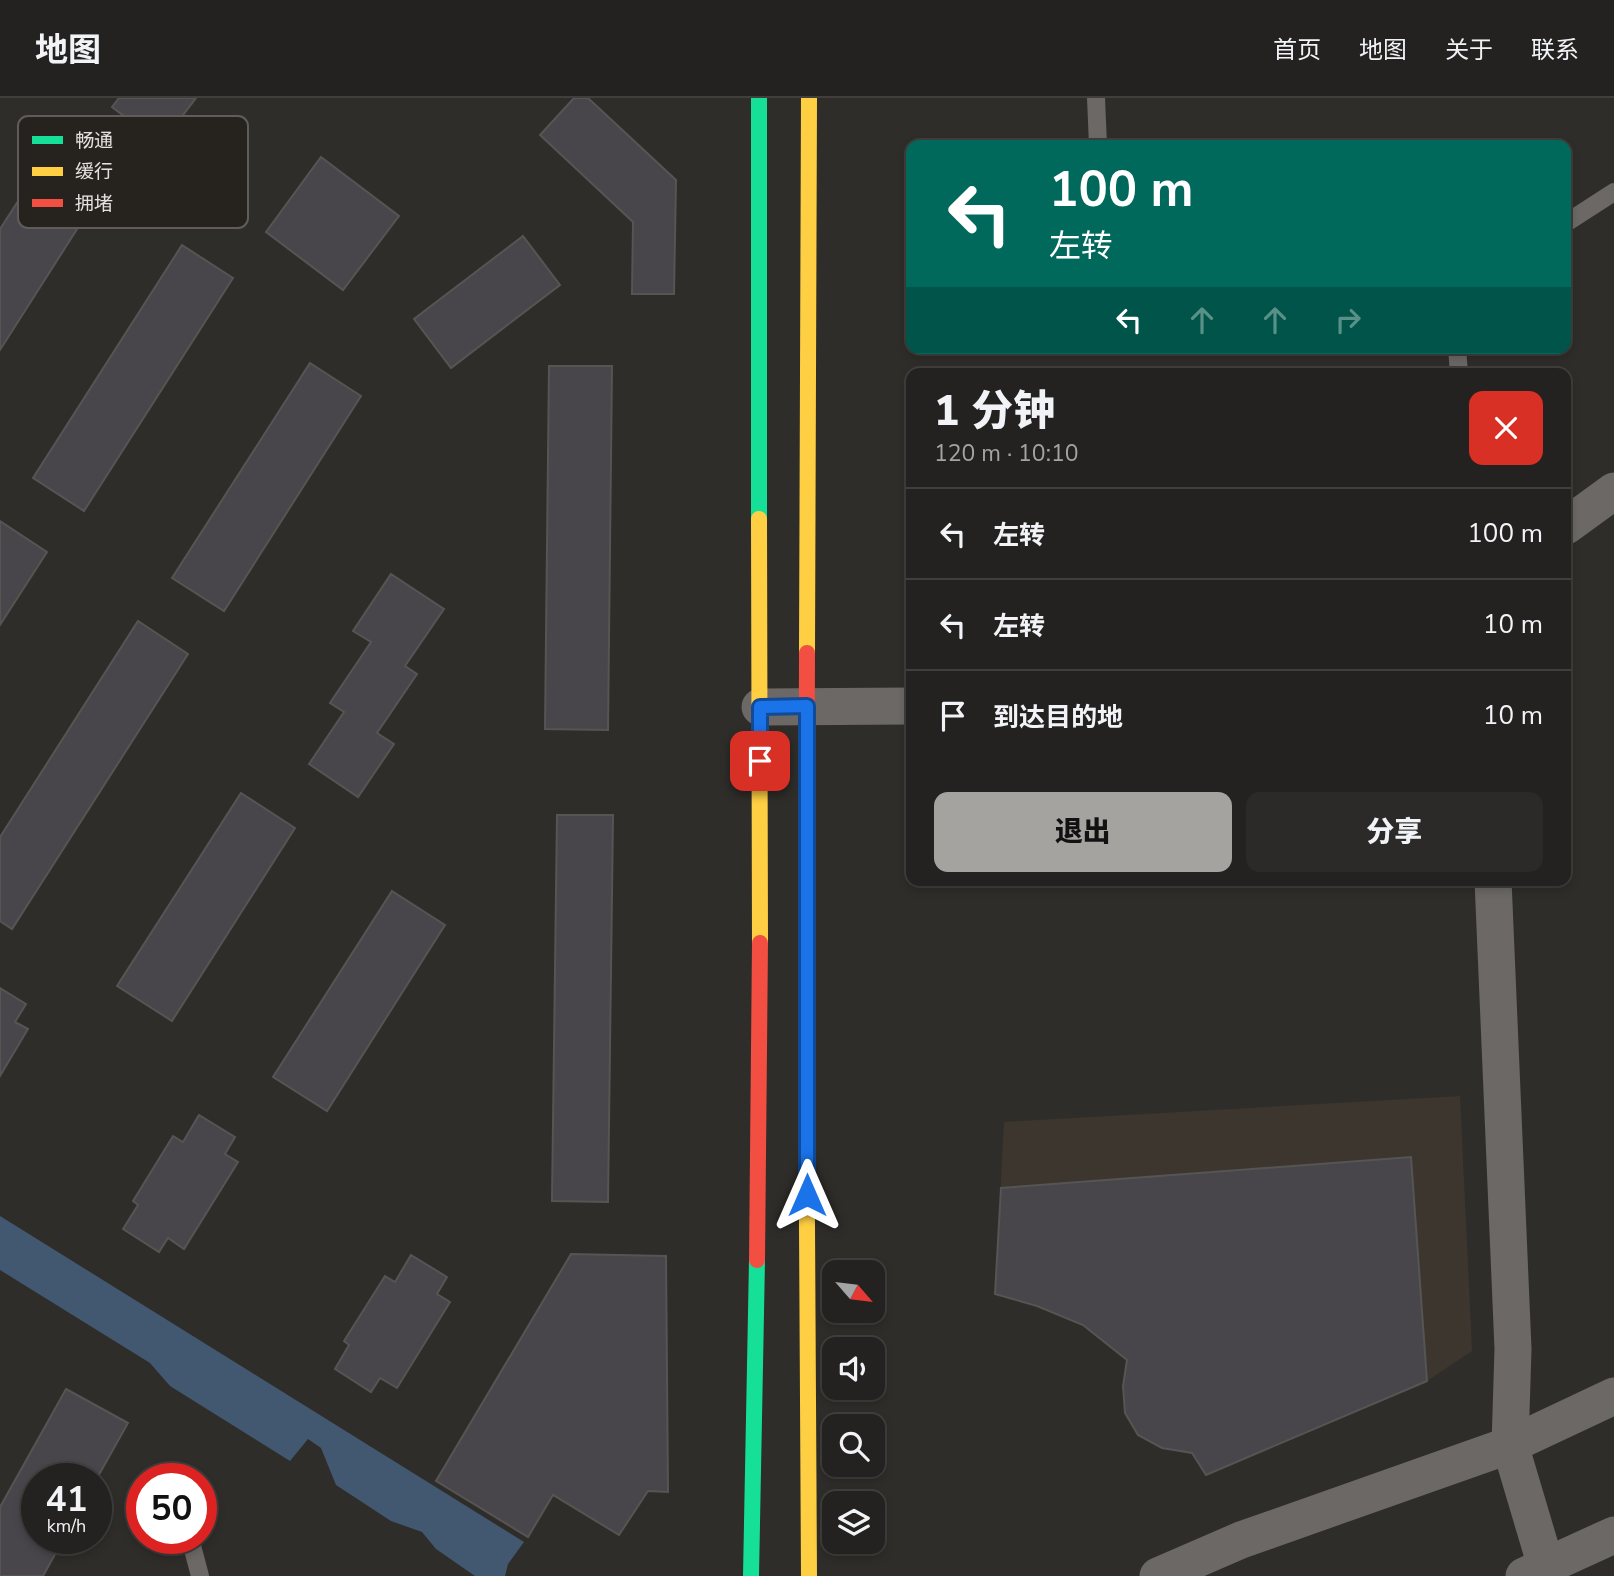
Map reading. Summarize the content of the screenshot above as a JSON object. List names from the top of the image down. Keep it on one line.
{"legend":["畅通","缓行","拥堵"],"north":"bottom right","page":{"header":"地图","nav":["首页","地图","关于","联系"],"turn":["100 m","左转"],"heading":["1 分钟","120 m · 10:10"],"list":[{"name":"左转","value":"100 m"},{"name":"左转","value":"10 m"},{"name":"到达目的地","value":"10 m"}],"buttons":["退出","分享"],"speed":"41 km/h","limit":"50"}}
